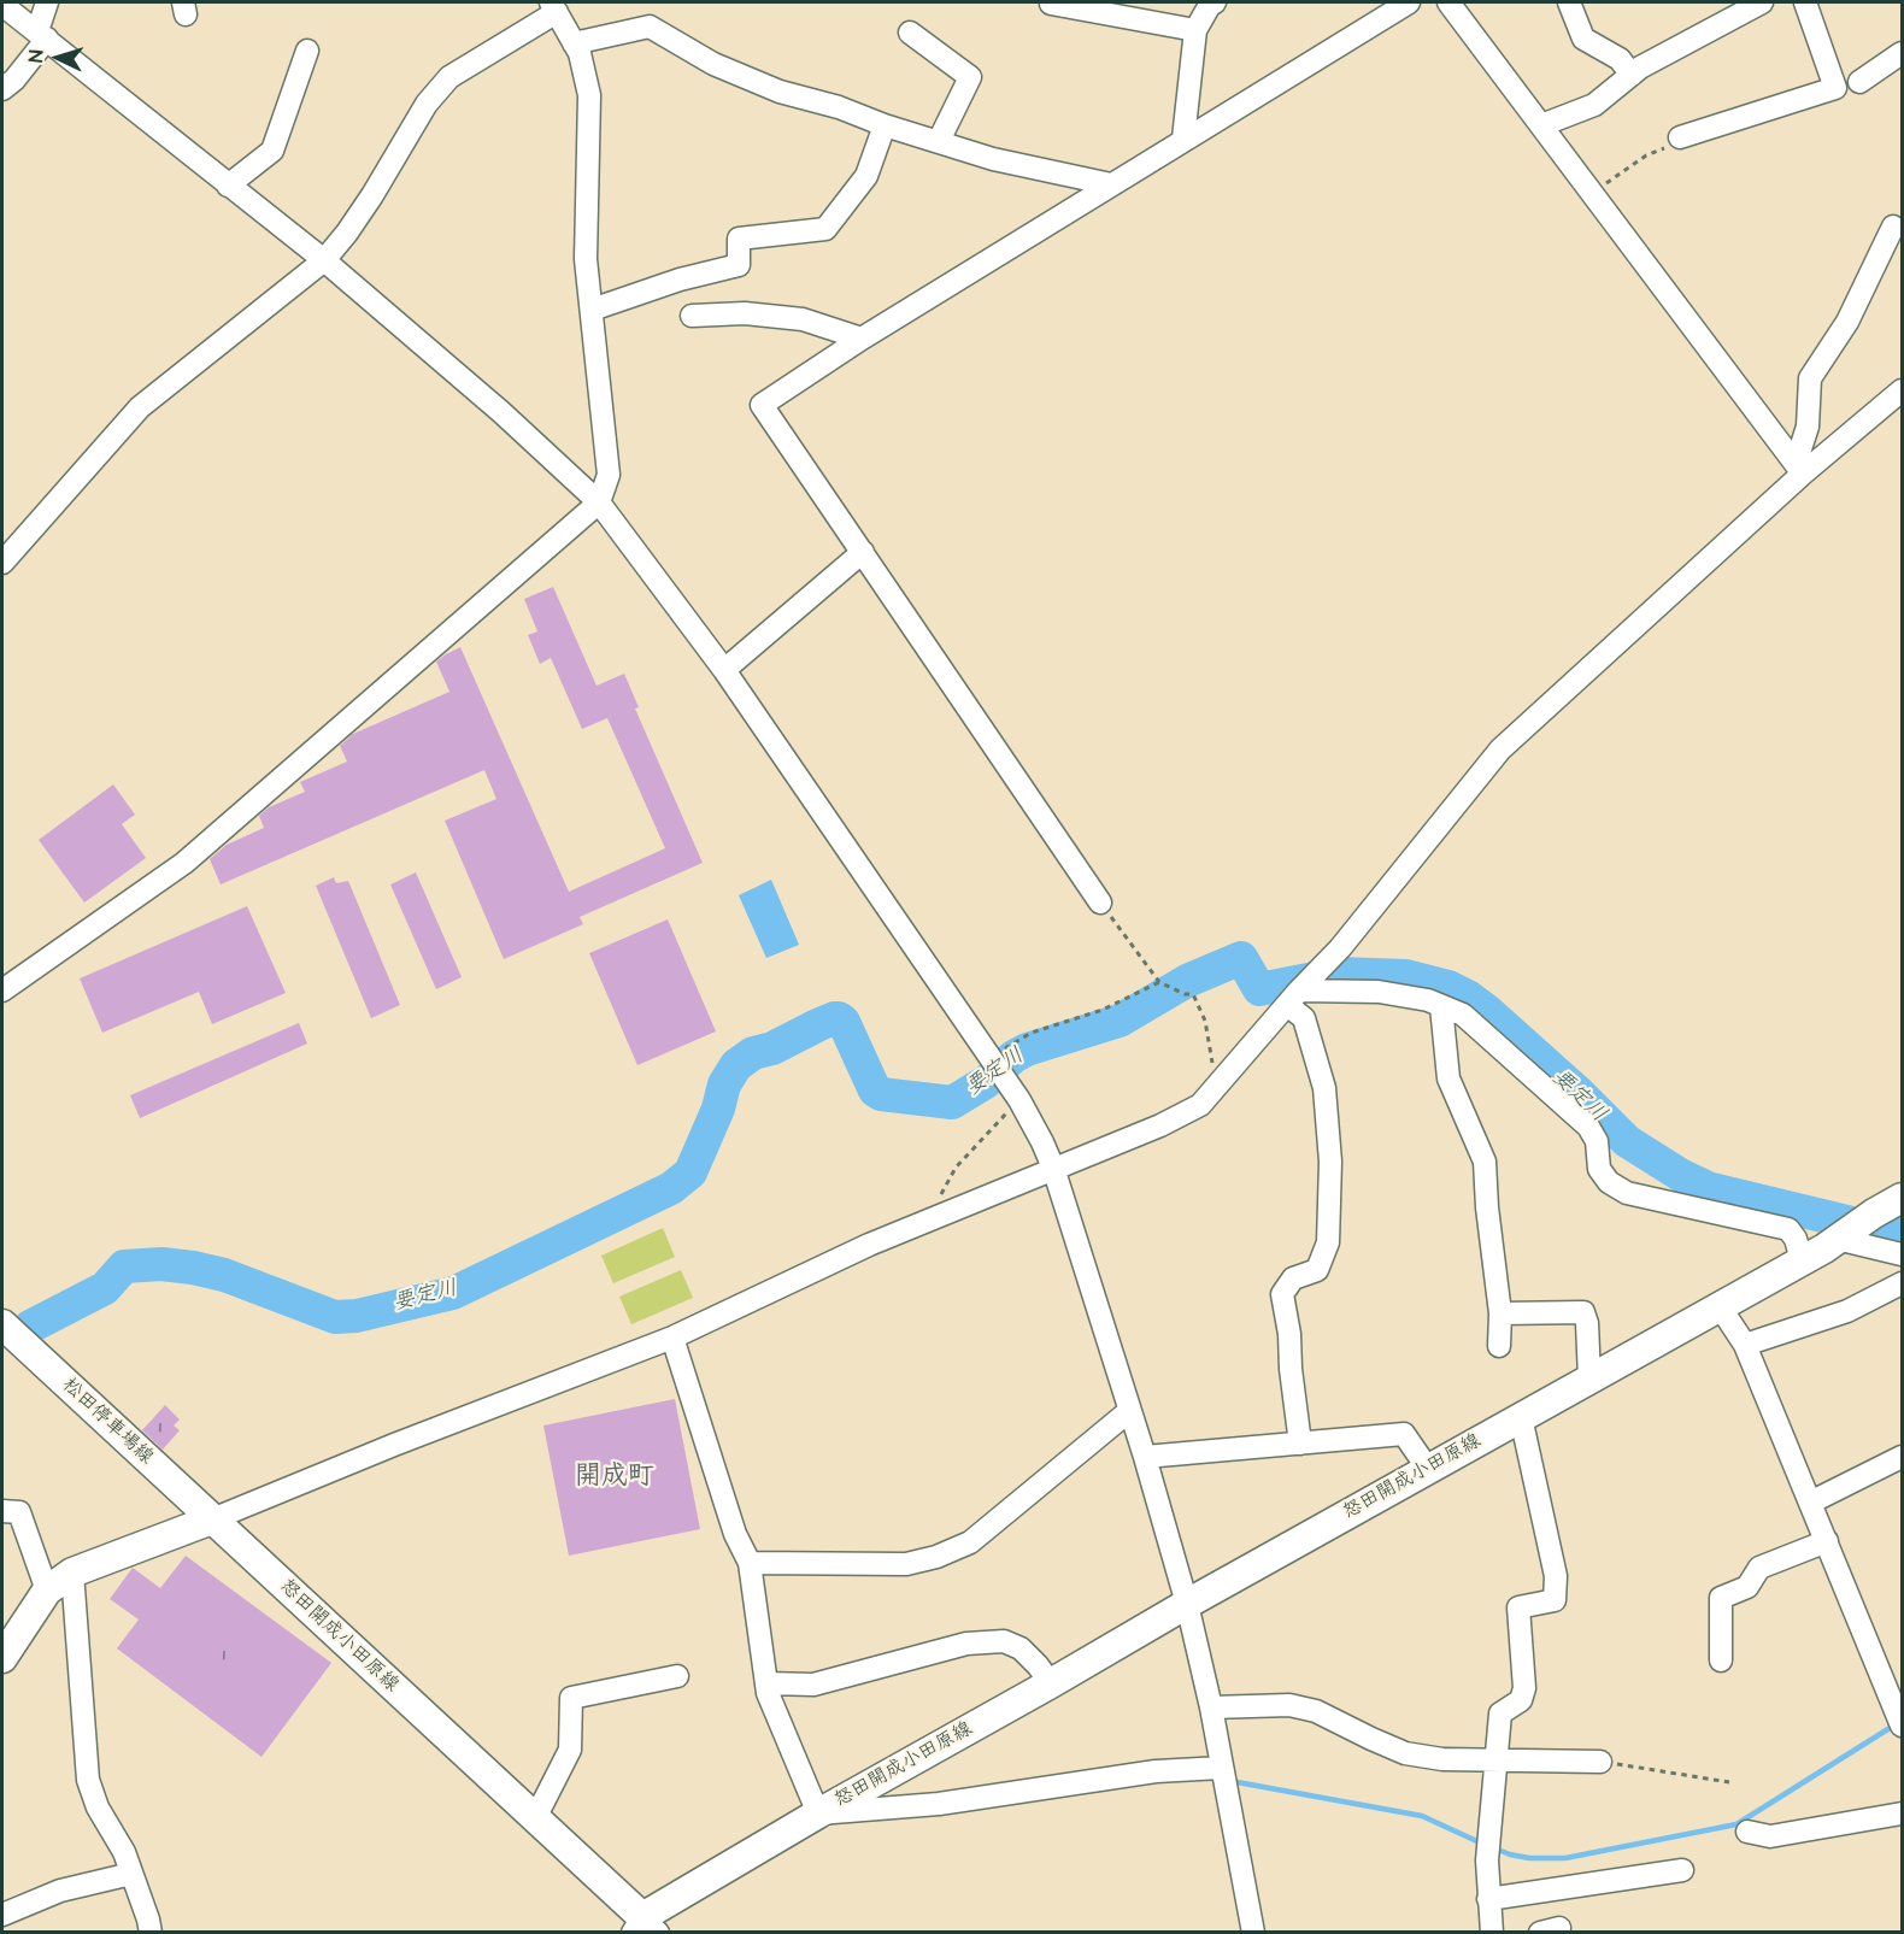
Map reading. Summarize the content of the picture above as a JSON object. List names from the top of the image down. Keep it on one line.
{"streets":{"main road":["松田停車場線","怒田開成小田原線"]},"crossings":[["松田停車場線","怒田開成小田原線"]],"districts":["開成町"],"water":["要定川"],"house_numbers":["1","1"],"north":"left"}
